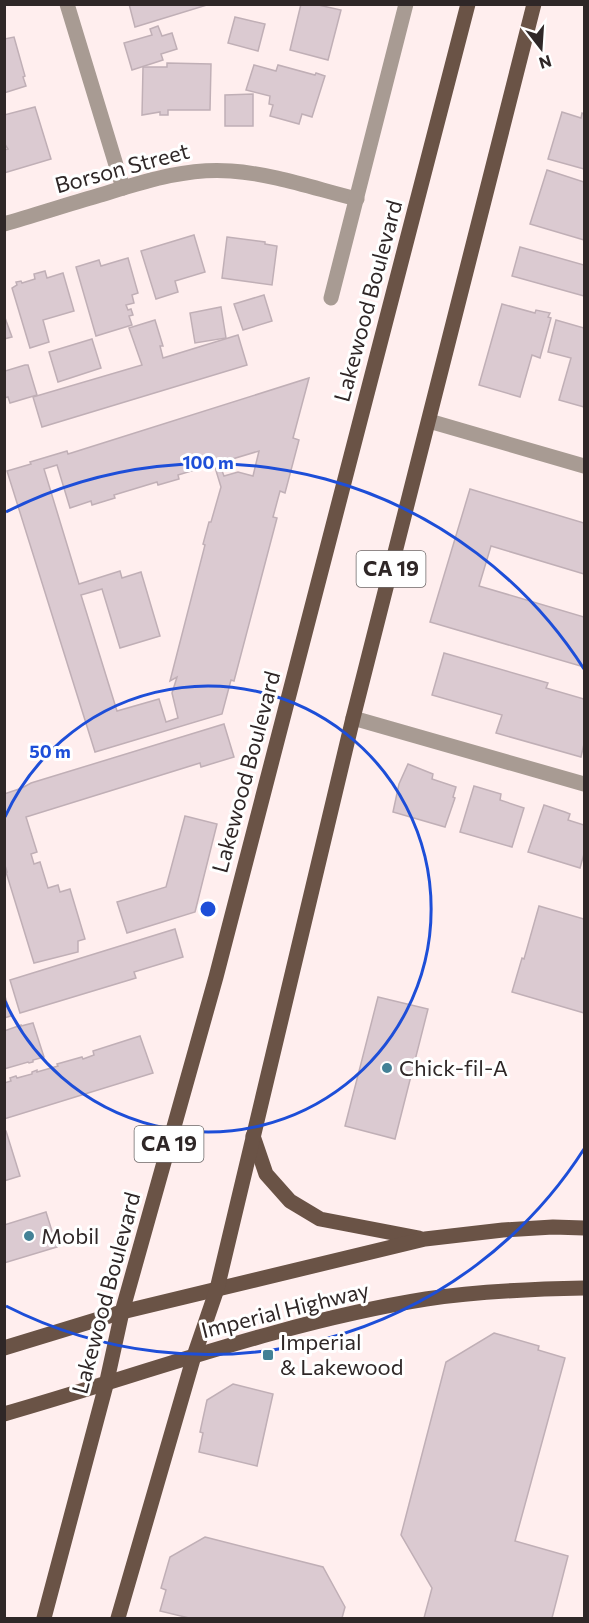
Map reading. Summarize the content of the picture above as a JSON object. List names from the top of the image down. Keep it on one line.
{"streets":{"main road":["Lakewood Boulevard","CA 19","Imperial Highway"],"street":["Borson Street"]},"crossings":[["Borson Street","Lakewood Boulevard"],["Lakewood Boulevard","Imperial Highway"],["CA 19","Imperial Highway"]],"places":{"other":["Chick-fil-A","Mobil"],"transit":["Imperial & Lakewood"]},"north":"bottom","rings":["100 m","50 m"]}
